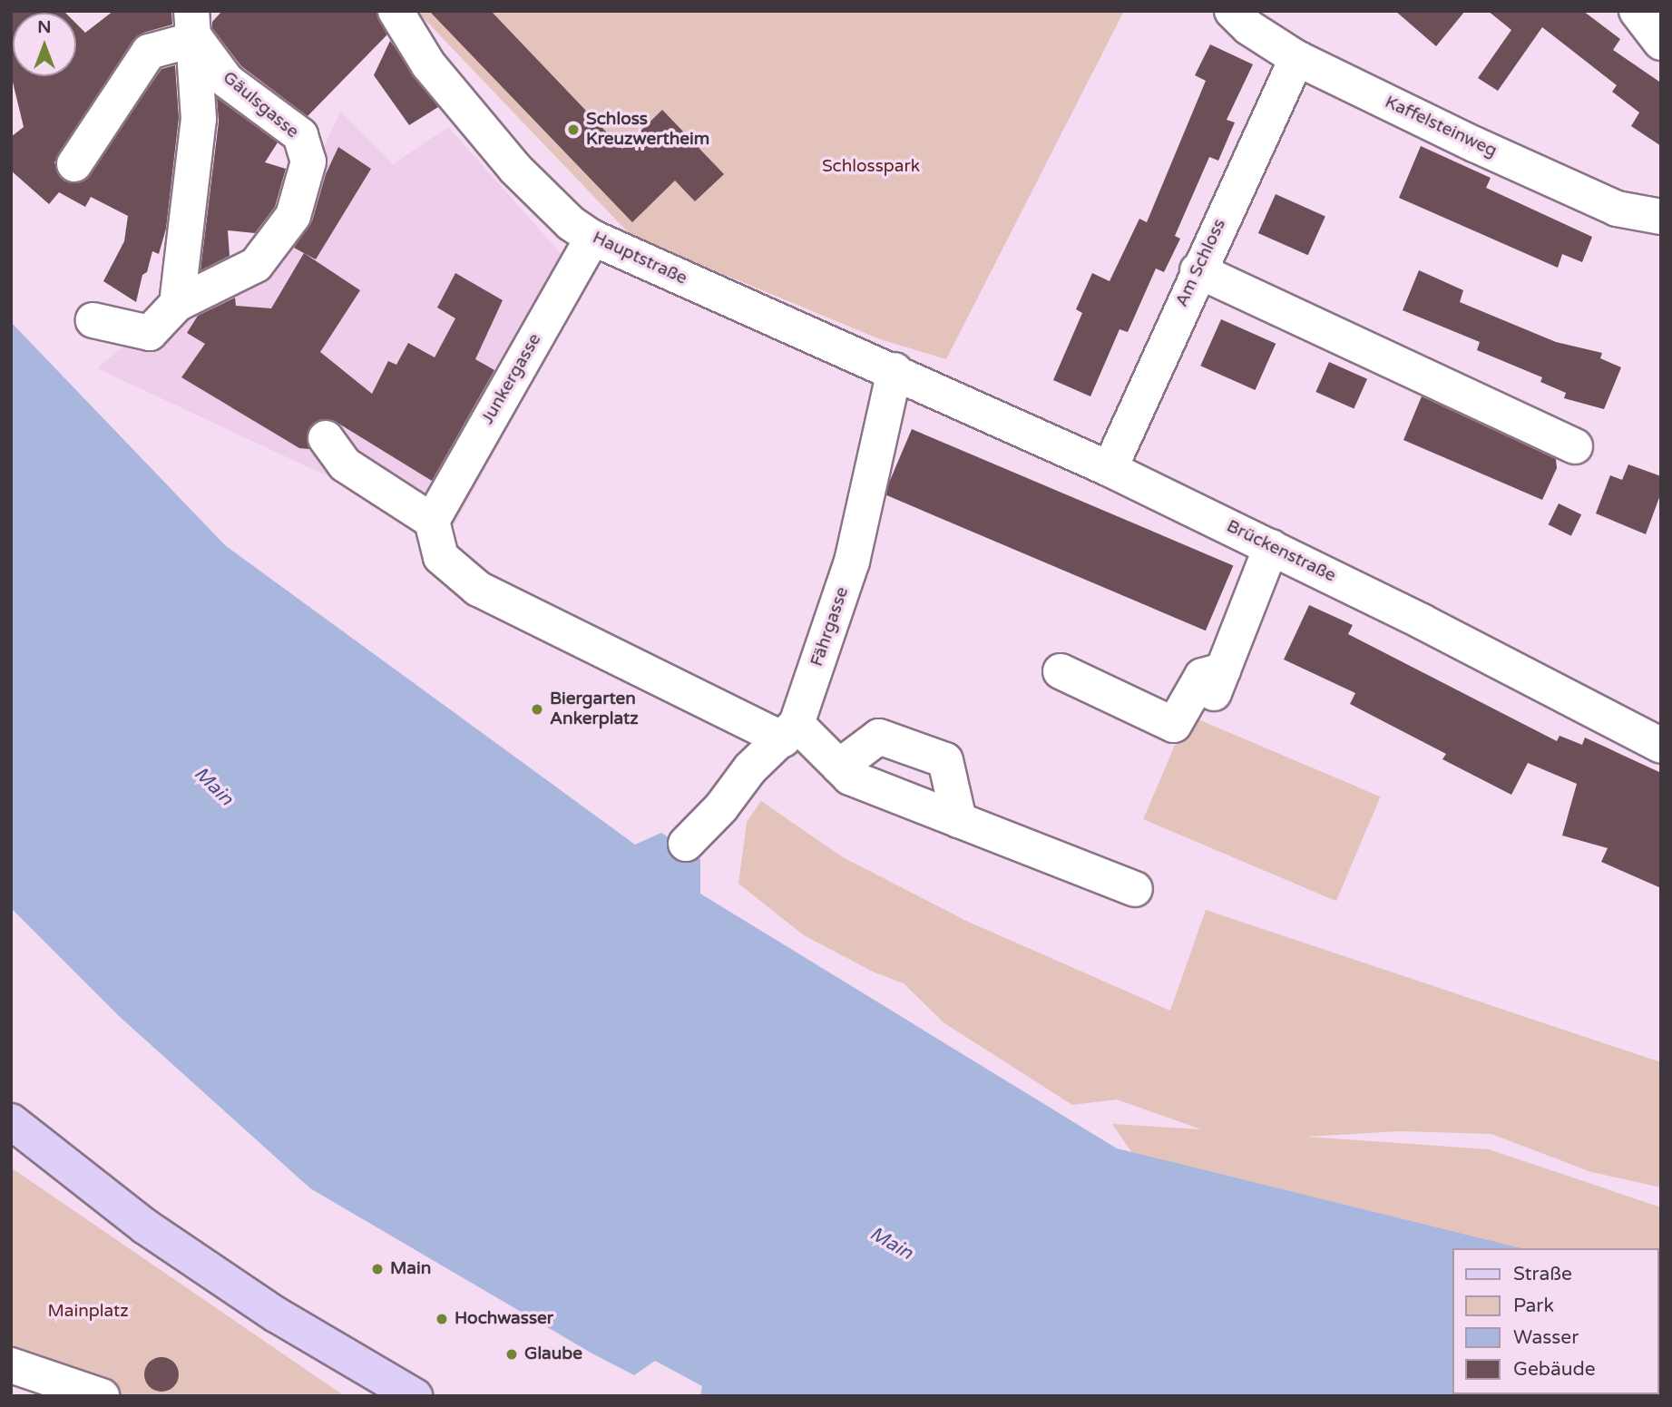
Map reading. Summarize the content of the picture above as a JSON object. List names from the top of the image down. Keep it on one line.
{"streets":{"street":["Gäulsgasse","Kaffelsteinweg","Hauptstraße","Am Schloss","Junkergasse","Brückenstraße","Fährgasse"]},"crossings":[["Kaffelsteinweg","Am Schloss"],["Hauptstraße","Junkergasse"],["Hauptstraße","Brückenstraße"],["Hauptstraße","Fährgasse"],["Am Schloss","Brückenstraße"],["Brückenstraße","Fährgasse"]],"water":["Main"],"parks":["Schlosspark","Mainplatz"],"places":["Schloss Kreuzwertheim","Biergarten Ankerplatz","Main","Hochwasser","Glaube"],"legend":["Straße","Park","Wasser","Gebäude"],"north":"top"}
